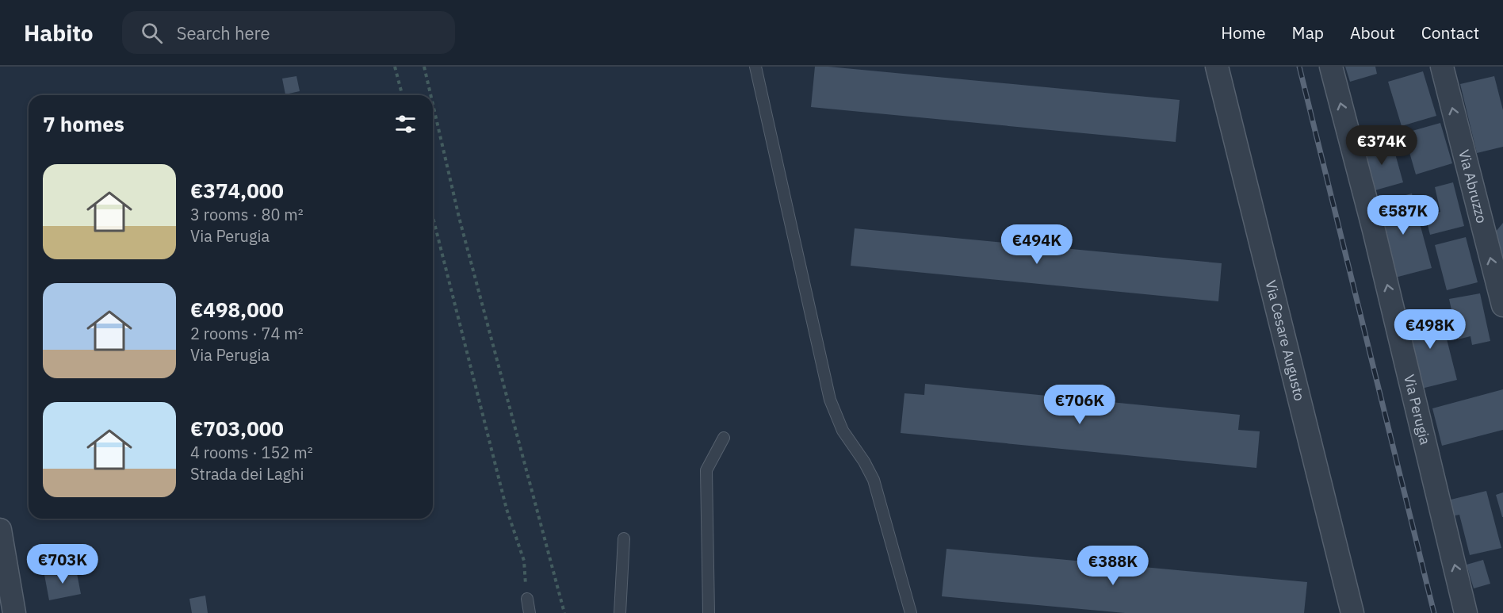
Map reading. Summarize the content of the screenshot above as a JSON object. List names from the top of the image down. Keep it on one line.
{"streets":{"street":["Via Abruzzo","Via Cesare Augusto","Via Perugia"]},"one_way":["Via Abruzzo","Via Perugia"],"page":{"header":"Habito","search":"Search here","nav":["Home","Map","About","Contact"],"heading":"7 homes","price":["€374K","€587K","€494K","€498K","€706K","€703K","€388K"],"list":[{"name":"€374,000","note":"3 rooms · 80 m² · Via Perugia"},{"name":"€498,000","note":"2 rooms · 74 m² · Via Perugia"},{"name":"€703,000","note":"4 rooms · 152 m² · Strada dei Laghi"}]}}
